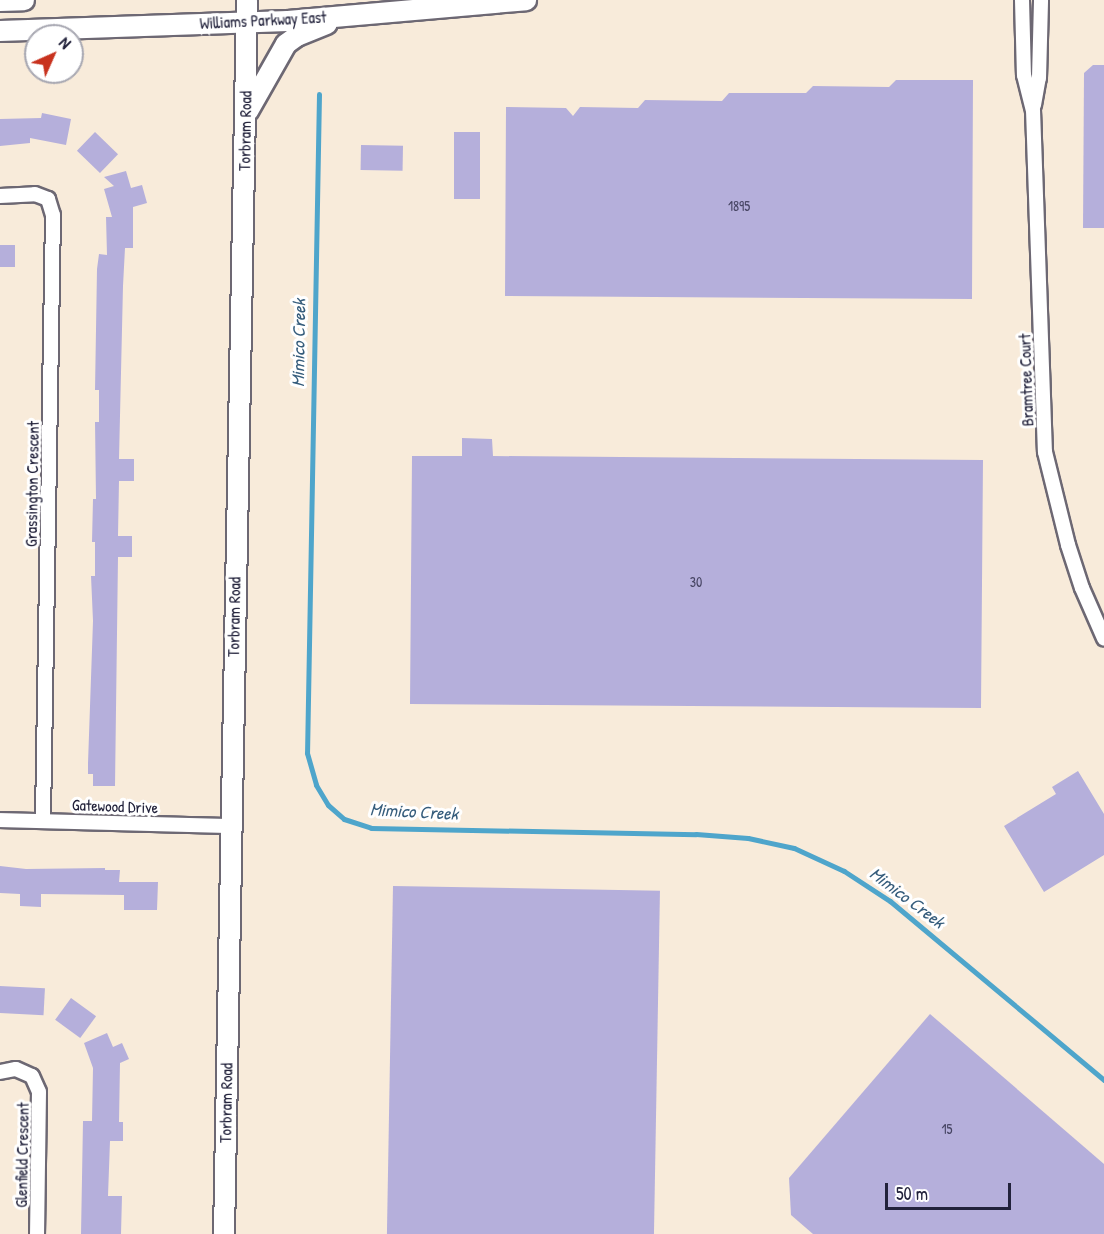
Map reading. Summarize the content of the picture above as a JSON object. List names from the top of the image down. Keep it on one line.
{"streets":{"main road":["Williams Parkway East","Torbram Road"],"street":["Bramtree Court","Grassington Crescent","Gatewood Drive","Glenfield Crescent"]},"crossings":[["Williams Parkway East","Torbram Road"],["Torbram Road","Gatewood Drive"],["Grassington Crescent","Gatewood Drive"]],"water":["Mimico Creek"],"house_numbers":["1895","30","15"],"scale_bar":"50 m","north":"top right"}
